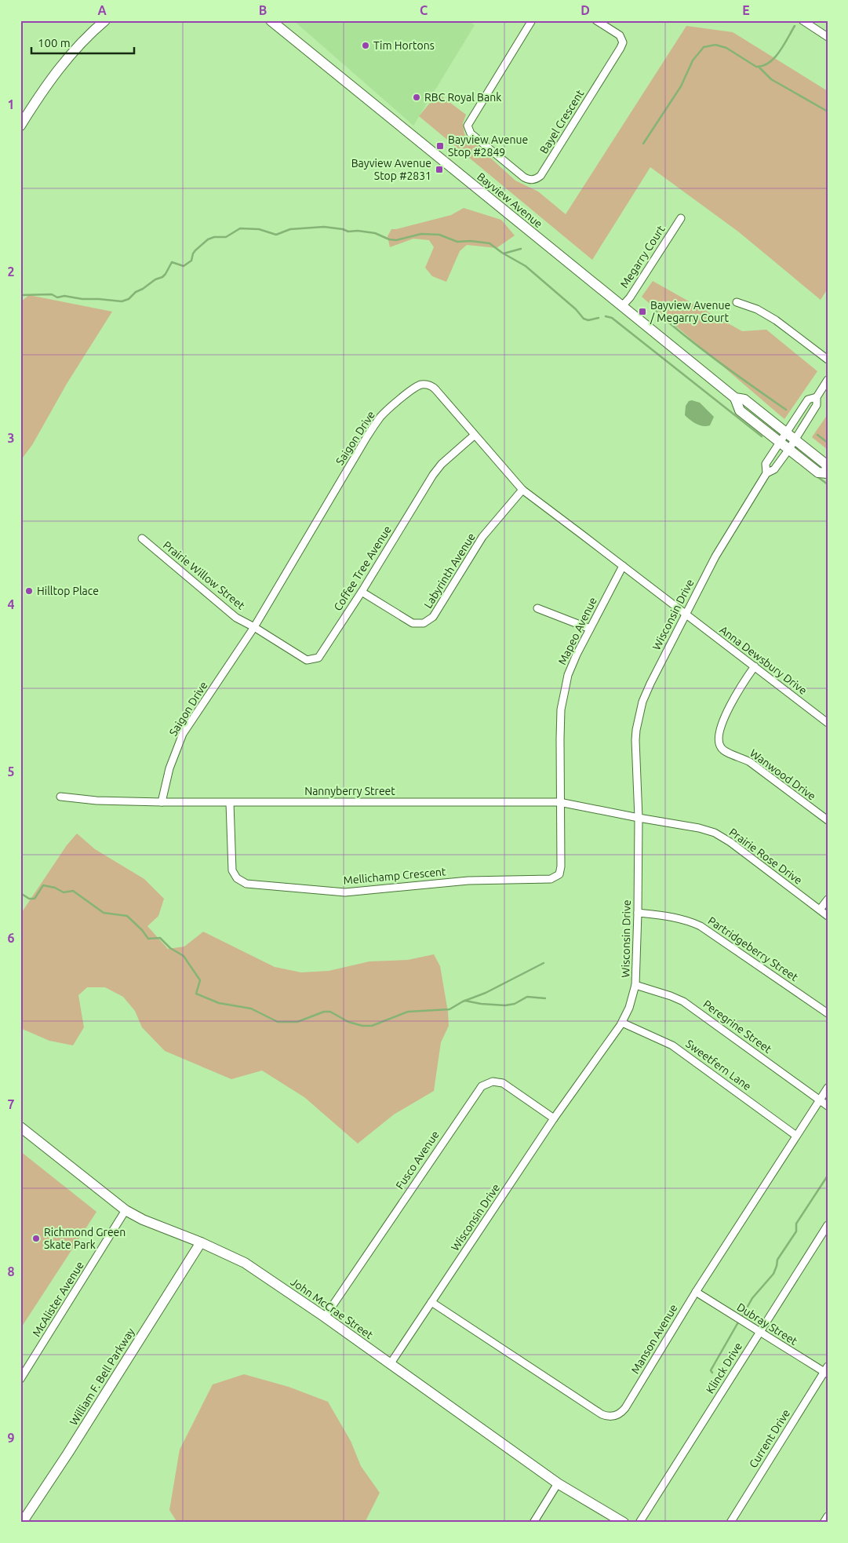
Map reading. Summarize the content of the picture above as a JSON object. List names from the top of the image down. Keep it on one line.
{"streets":{"street":["Bayel Crescent","Bayview Avenue","Megarry Court","Saigon Drive","Coffee Tree Avenue","Labyrinth Avenue","Prairie Willow Street","Wisconsin Drive","Mapeo Avenue","Anna Dewsbury Drive","Wanwood Drive","Nannyberry Street","Prairie Rose Drive","Mellichamp Crescent","Partridgeberry Street","Peregrine Street","Sweetfern Lane","Fusco Avenue","McAlister Avenue","John McCrae Street","Dubray Street","Manson Avenue","Klinck Drive","William F. Bell Parkway","Current Drive"]},"crossings":[["Bayview Avenue","Megarry Court"],["Bayview Avenue","Wisconsin Drive"],["Saigon Drive","Coffee Tree Avenue"],["Saigon Drive","Labyrinth Avenue"],["Saigon Drive","Prairie Willow Street"],["Saigon Drive","Wisconsin Drive"],["Saigon Drive","Mapeo Avenue"],["Saigon Drive","Anna Dewsbury Drive"],["Saigon Drive","Nannyberry Street"],["Coffee Tree Avenue","Labyrinth Avenue"],["Coffee Tree Avenue","Prairie Willow Street"],["Wisconsin Drive","Anna Dewsbury Drive"],["Wisconsin Drive","Nannyberry Street"],["Wisconsin Drive","Prairie Rose Drive"],["Wisconsin Drive","Partridgeberry Street"],["Wisconsin Drive","Peregrine Street"],["Wisconsin Drive","Sweetfern Lane"],["Wisconsin Drive","Fusco Avenue"],["Wisconsin Drive","John McCrae Street"],["Wisconsin Drive","Manson Avenue"],["Mapeo Avenue","Nannyberry Street"],["Mapeo Avenue","Mellichamp Crescent"],["Anna Dewsbury Drive","Wanwood Drive"],["Nannyberry Street","Prairie Rose Drive"],["Nannyberry Street","Mellichamp Crescent"],["Peregrine Street","Manson Avenue"],["Sweetfern Lane","Manson Avenue"],["Fusco Avenue","John McCrae Street"],["McAlister Avenue","John McCrae Street"],["John McCrae Street","William F. Bell Parkway"],["Dubray Street","Manson Avenue"],["Dubray Street","Klinck Drive"],["Dubray Street","Current Drive"]],"places":{"other":["Tim Hortons","RBC Royal Bank","Hilltop Place","Richmond Green Skate Park"],"transit":["Bayview Avenue Stop #2849","Bayview Avenue Stop #2831","Bayview Avenue / Megarry Court"]},"scale_bar":"100 m","grid":{"columns":["A","B","C","D","E"],"rows":["1","2","3","4","5","6","7","8","9"]}}
